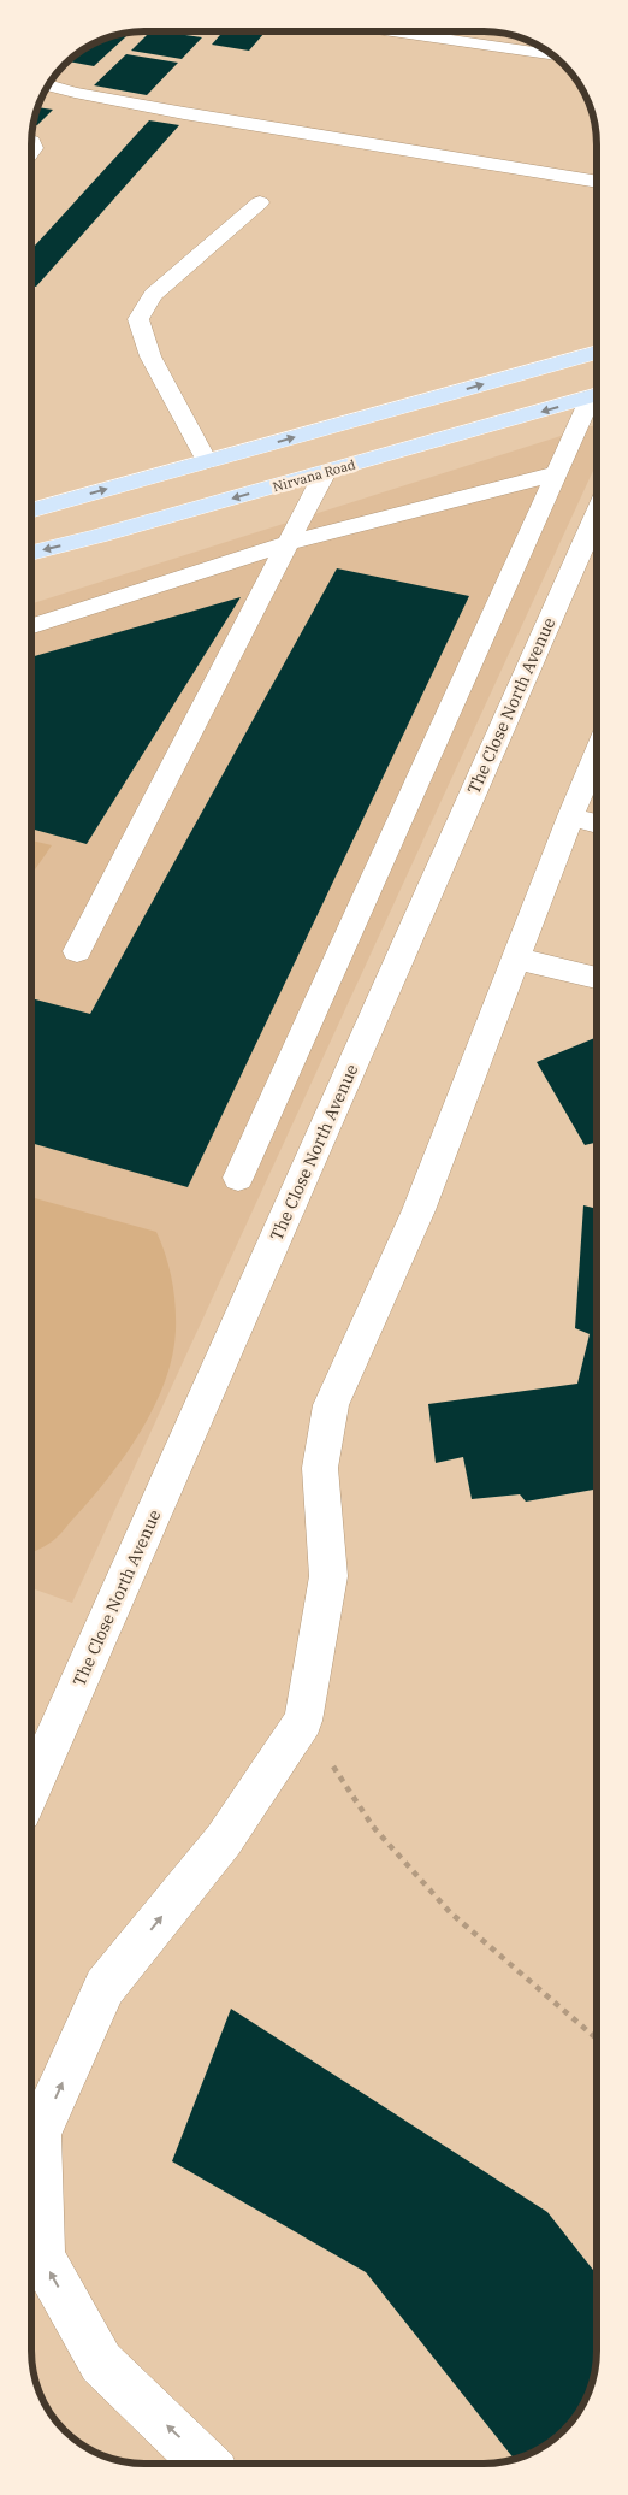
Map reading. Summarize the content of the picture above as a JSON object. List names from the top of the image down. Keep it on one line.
{"streets":{"main road":["Nirvana Road"],"street":["The Close North Avenue"]}}
